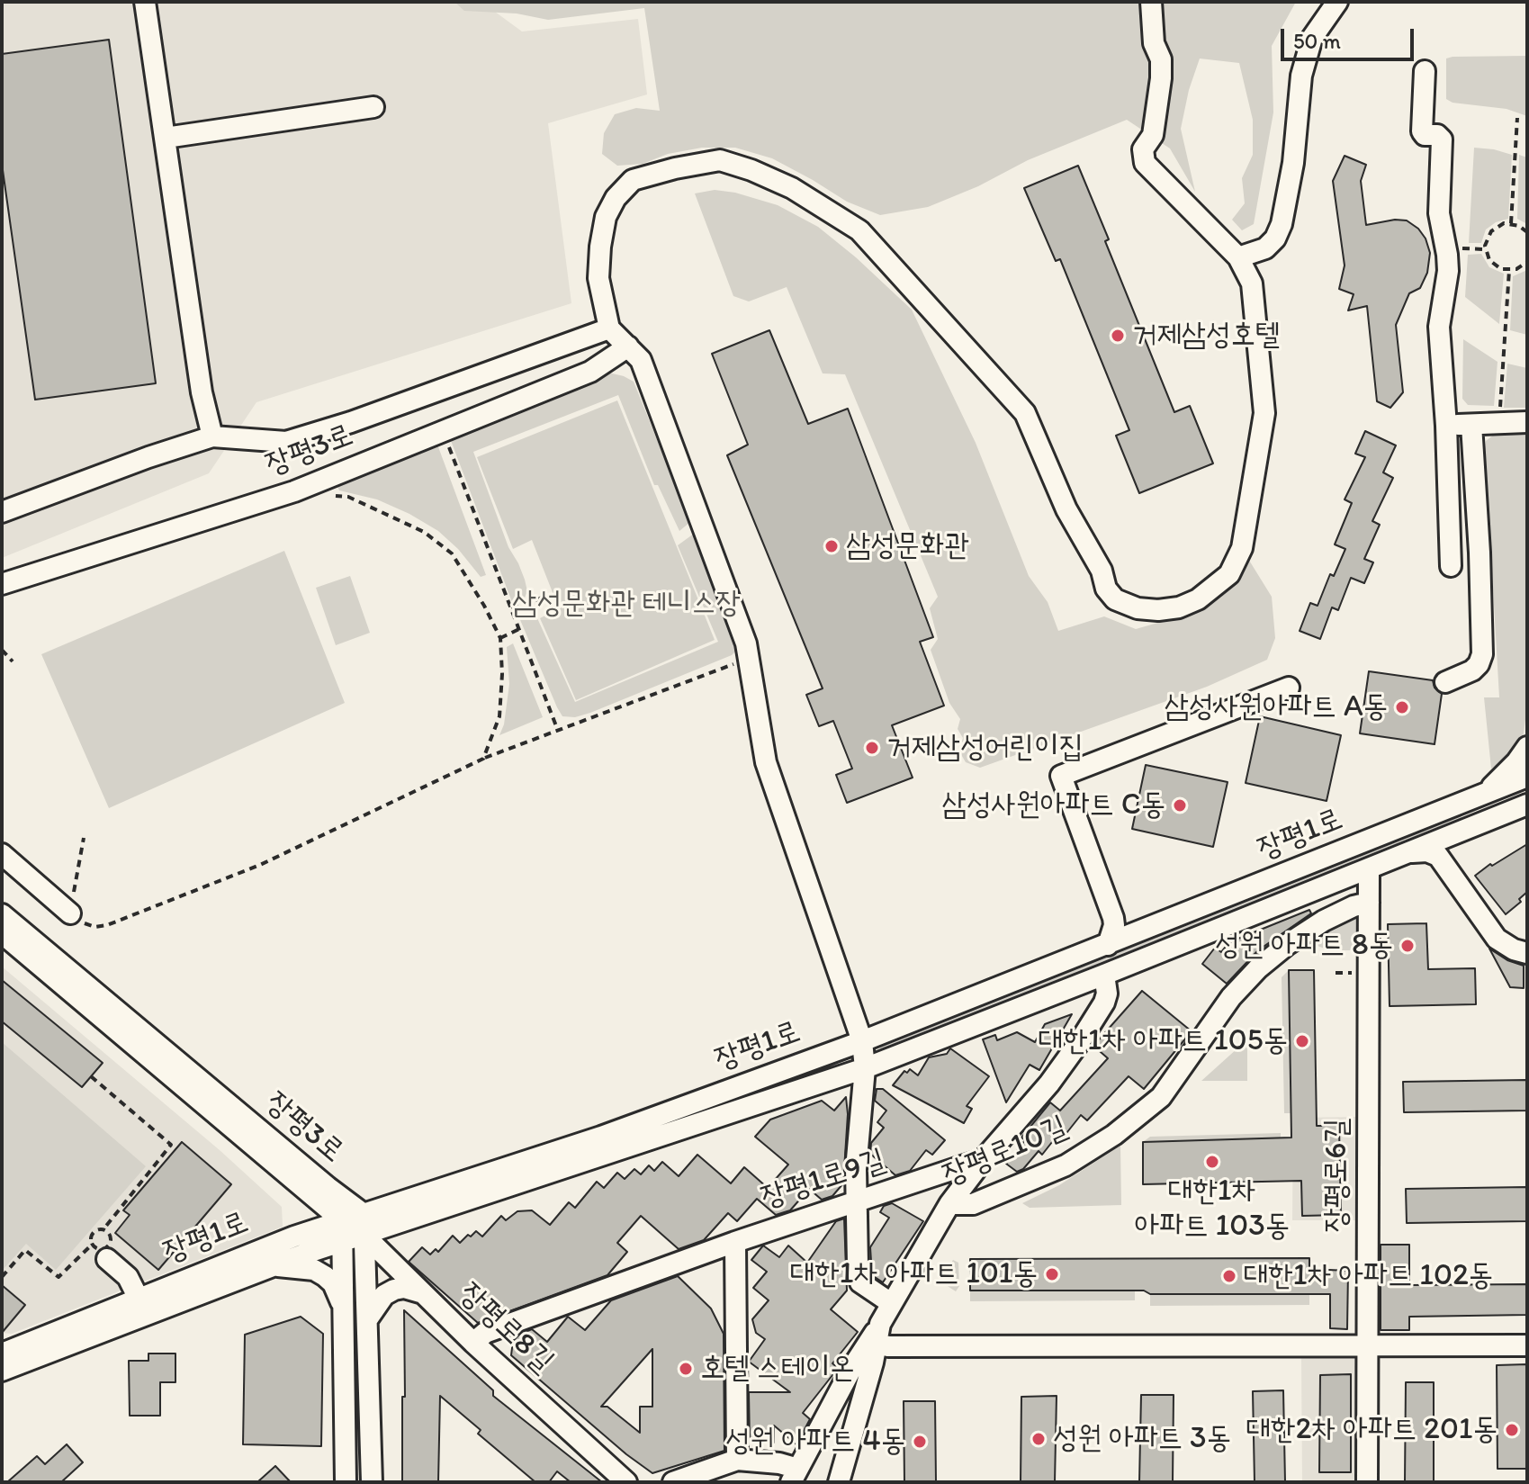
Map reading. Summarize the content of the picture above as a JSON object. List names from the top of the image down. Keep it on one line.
{"streets":{"street":["장평3로","장평1로","장평로10길","장평로6길","장평1로9길","장평로8길"]},"crossings":[["장평3로","장평1로"],["장평3로","장평로8길"],["장평1로","장평로6길"],["장평1로","장평로8길"],["장평로10길","장평로6길"],["장평1로9길","장평로8길"]],"parks":["삼성문화관 테니스장"],"places":["거제삼성호텔","삼성문화관","삼성사원아파트 A동","거제삼성어린이집","삼성사원아파트 C동","성원 아파트 8동","대한1차 아파트 105동","대한1차 아파트 103동","대한1차 아파트 101동","대한1차 아파트 102동","호텔 스테이온","대한2차 아파트 201동","성원 아파트 3동","성원 아파트 4동"],"scale_bar":"50 m"}
